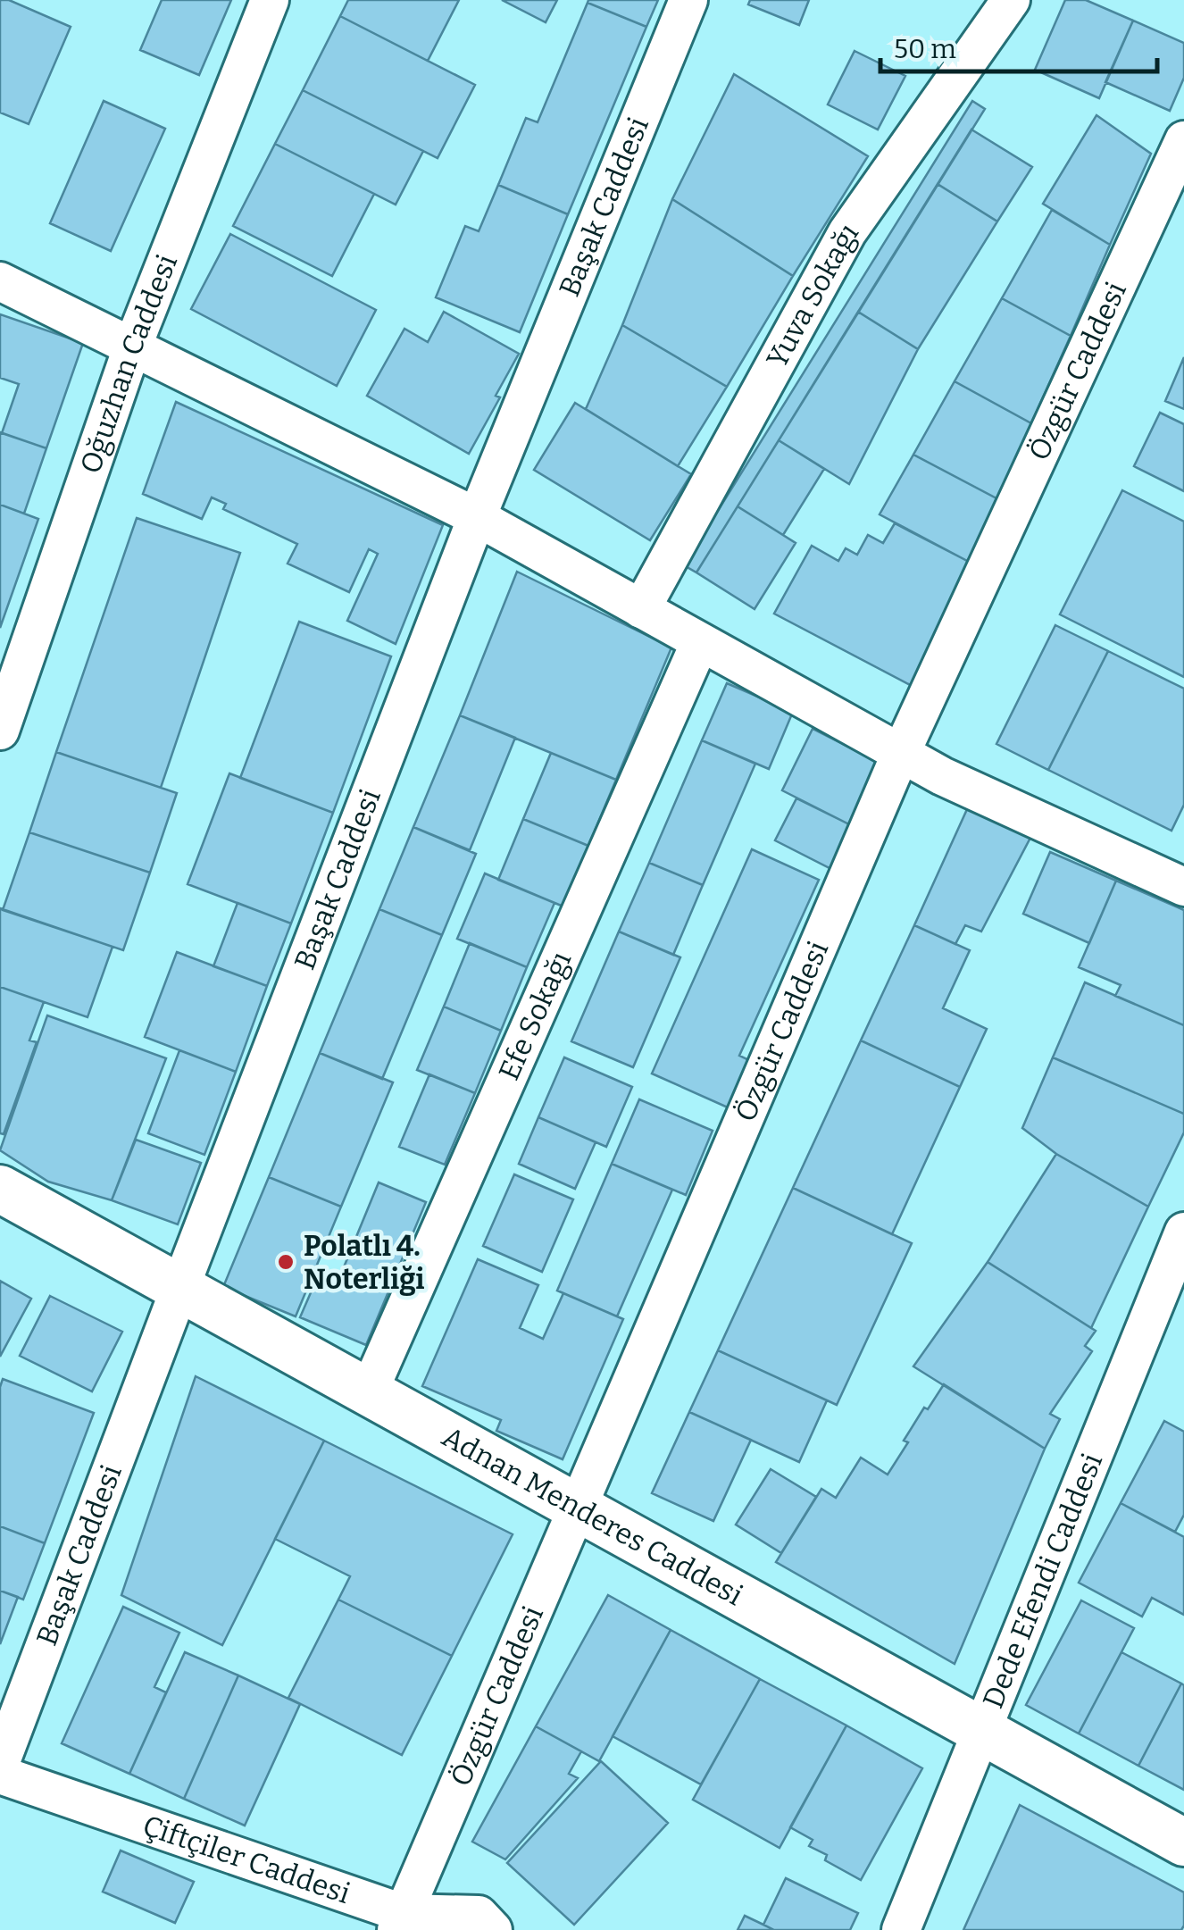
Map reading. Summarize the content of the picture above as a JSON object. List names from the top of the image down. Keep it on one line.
{"streets":{"street":["Başak Caddesi","Yuva Sokağı","Oğuzhan Caddesi","Özgür Caddesi","Efe Sokağı","Adnan Menderes Caddesi","Dede Efendi Caddesi","Çiftçiler Caddesi"]},"crossings":[["Başak Caddesi","Adnan Menderes Caddesi"],["Özgür Caddesi","Adnan Menderes Caddesi"],["Özgür Caddesi","Çiftçiler Caddesi"],["Efe Sokağı","Adnan Menderes Caddesi"],["Adnan Menderes Caddesi","Dede Efendi Caddesi"]],"places":["Polatlı 4. Noterliği"],"scale_bar":"50 m"}
